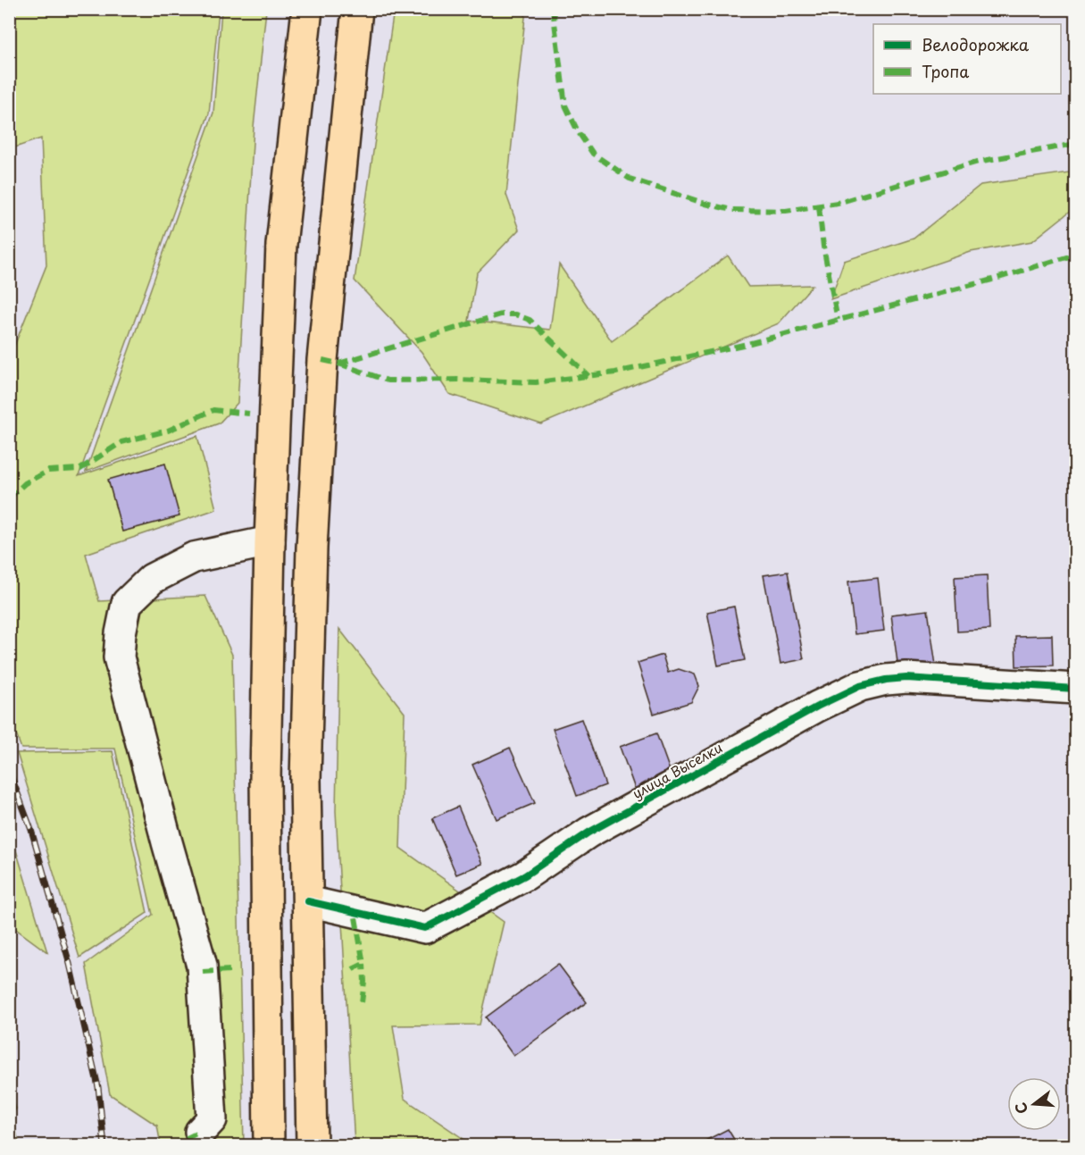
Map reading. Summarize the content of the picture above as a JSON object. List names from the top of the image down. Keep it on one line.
{"streets":{"street":["улица Выселки"]},"legend":["Велодорожка","Тропа"],"north":"left"}
